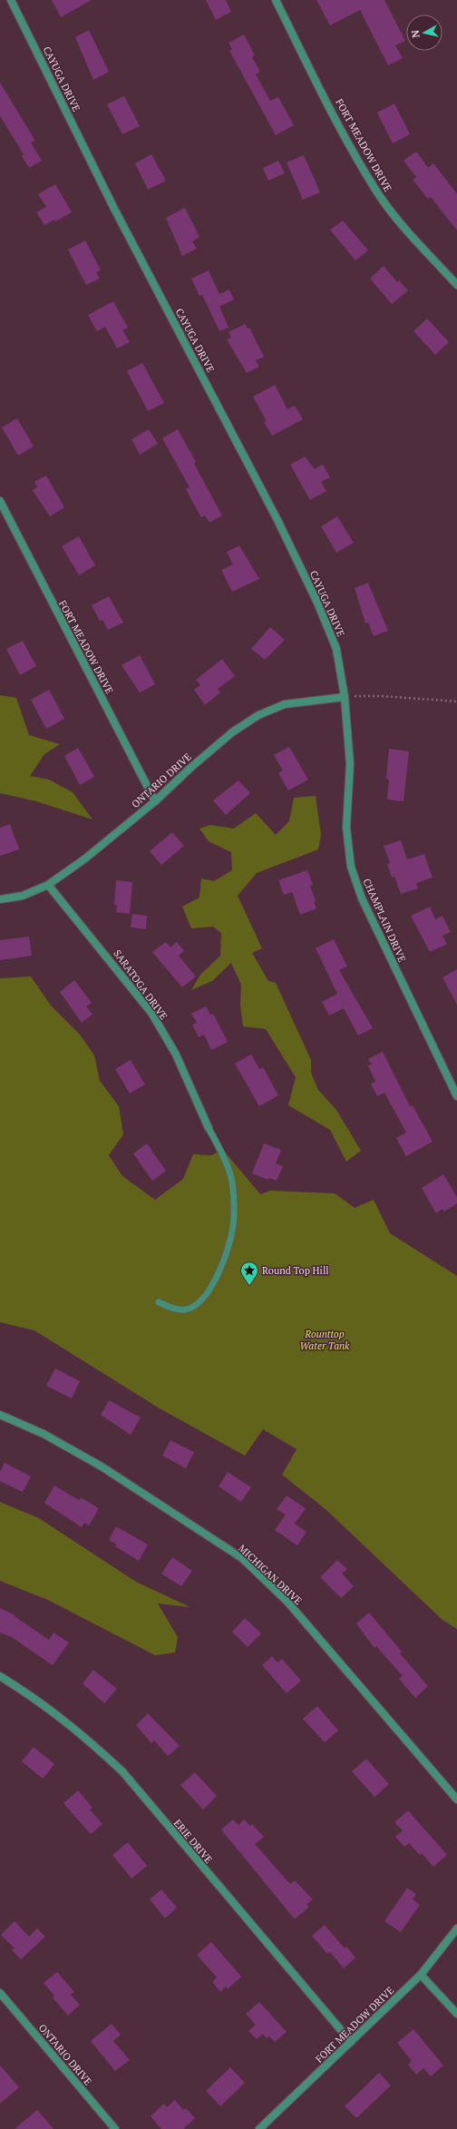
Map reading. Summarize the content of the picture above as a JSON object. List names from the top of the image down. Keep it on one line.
{"streets":{"street":["CAYUGA DRIVE","FORT MEADOW DRIVE","ONTARIO DRIVE","CHAMPLAIN DRIVE","SARATOGA DRIVE","MICHIGAN DRIVE","ERIE DRIVE"]},"crossings":[["CAYUGA DRIVE","ONTARIO DRIVE"],["CAYUGA DRIVE","CHAMPLAIN DRIVE"],["FORT MEADOW DRIVE","ONTARIO DRIVE"],["FORT MEADOW DRIVE","ERIE DRIVE"],["ONTARIO DRIVE","CHAMPLAIN DRIVE"],["ONTARIO DRIVE","SARATOGA DRIVE"]],"parks":["Rounttop Water Tank"],"places":{"place":["Round Top Hill"]},"north":"left"}
